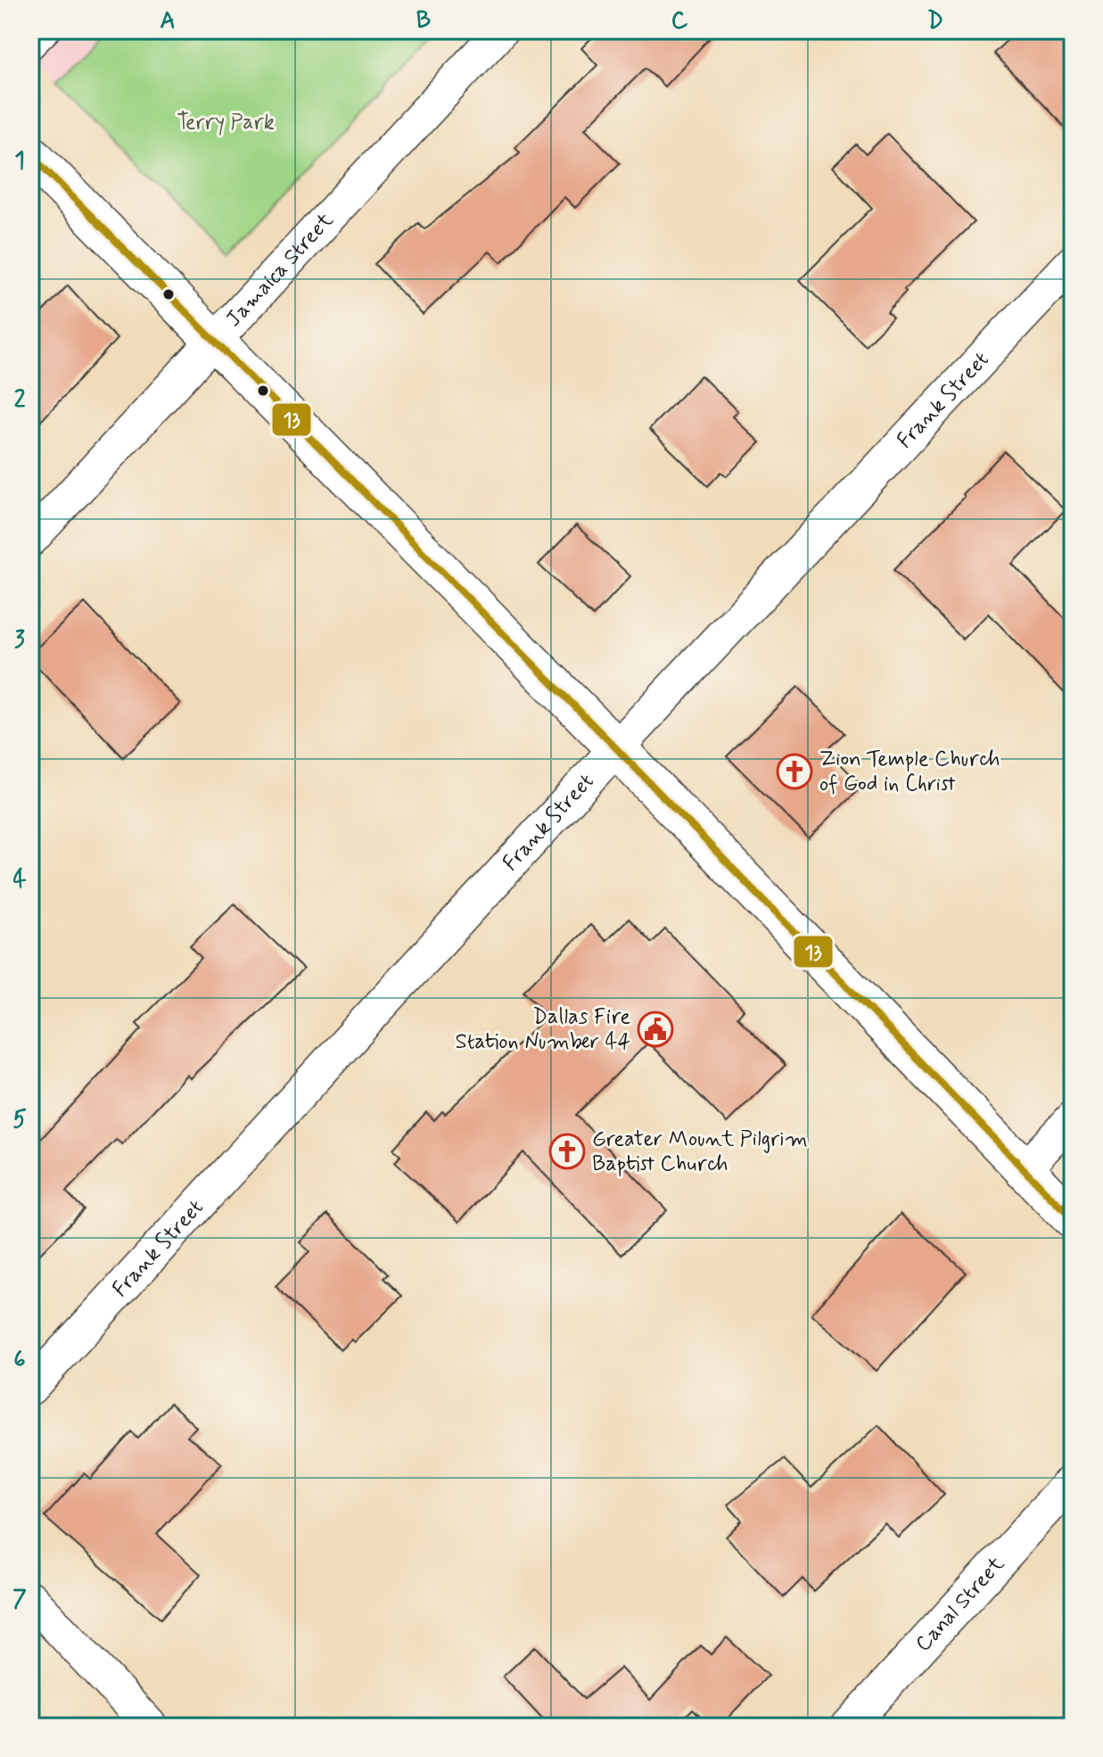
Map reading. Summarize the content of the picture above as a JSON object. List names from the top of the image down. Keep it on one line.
{"streets":{"street":["Jamaica Street","Frank Street","Canal Street"]},"parks":["Terry Park"],"places":{"church":["Zion Temple Church of God in Christ","Greater Mount Pilgrim Baptist Church"],"public building":["Dallas Fire Station Number 44"]},"lines":["transit line 13"],"grid":{"columns":["A","B","C","D"],"rows":["1","2","3","4","5","6","7"]}}
